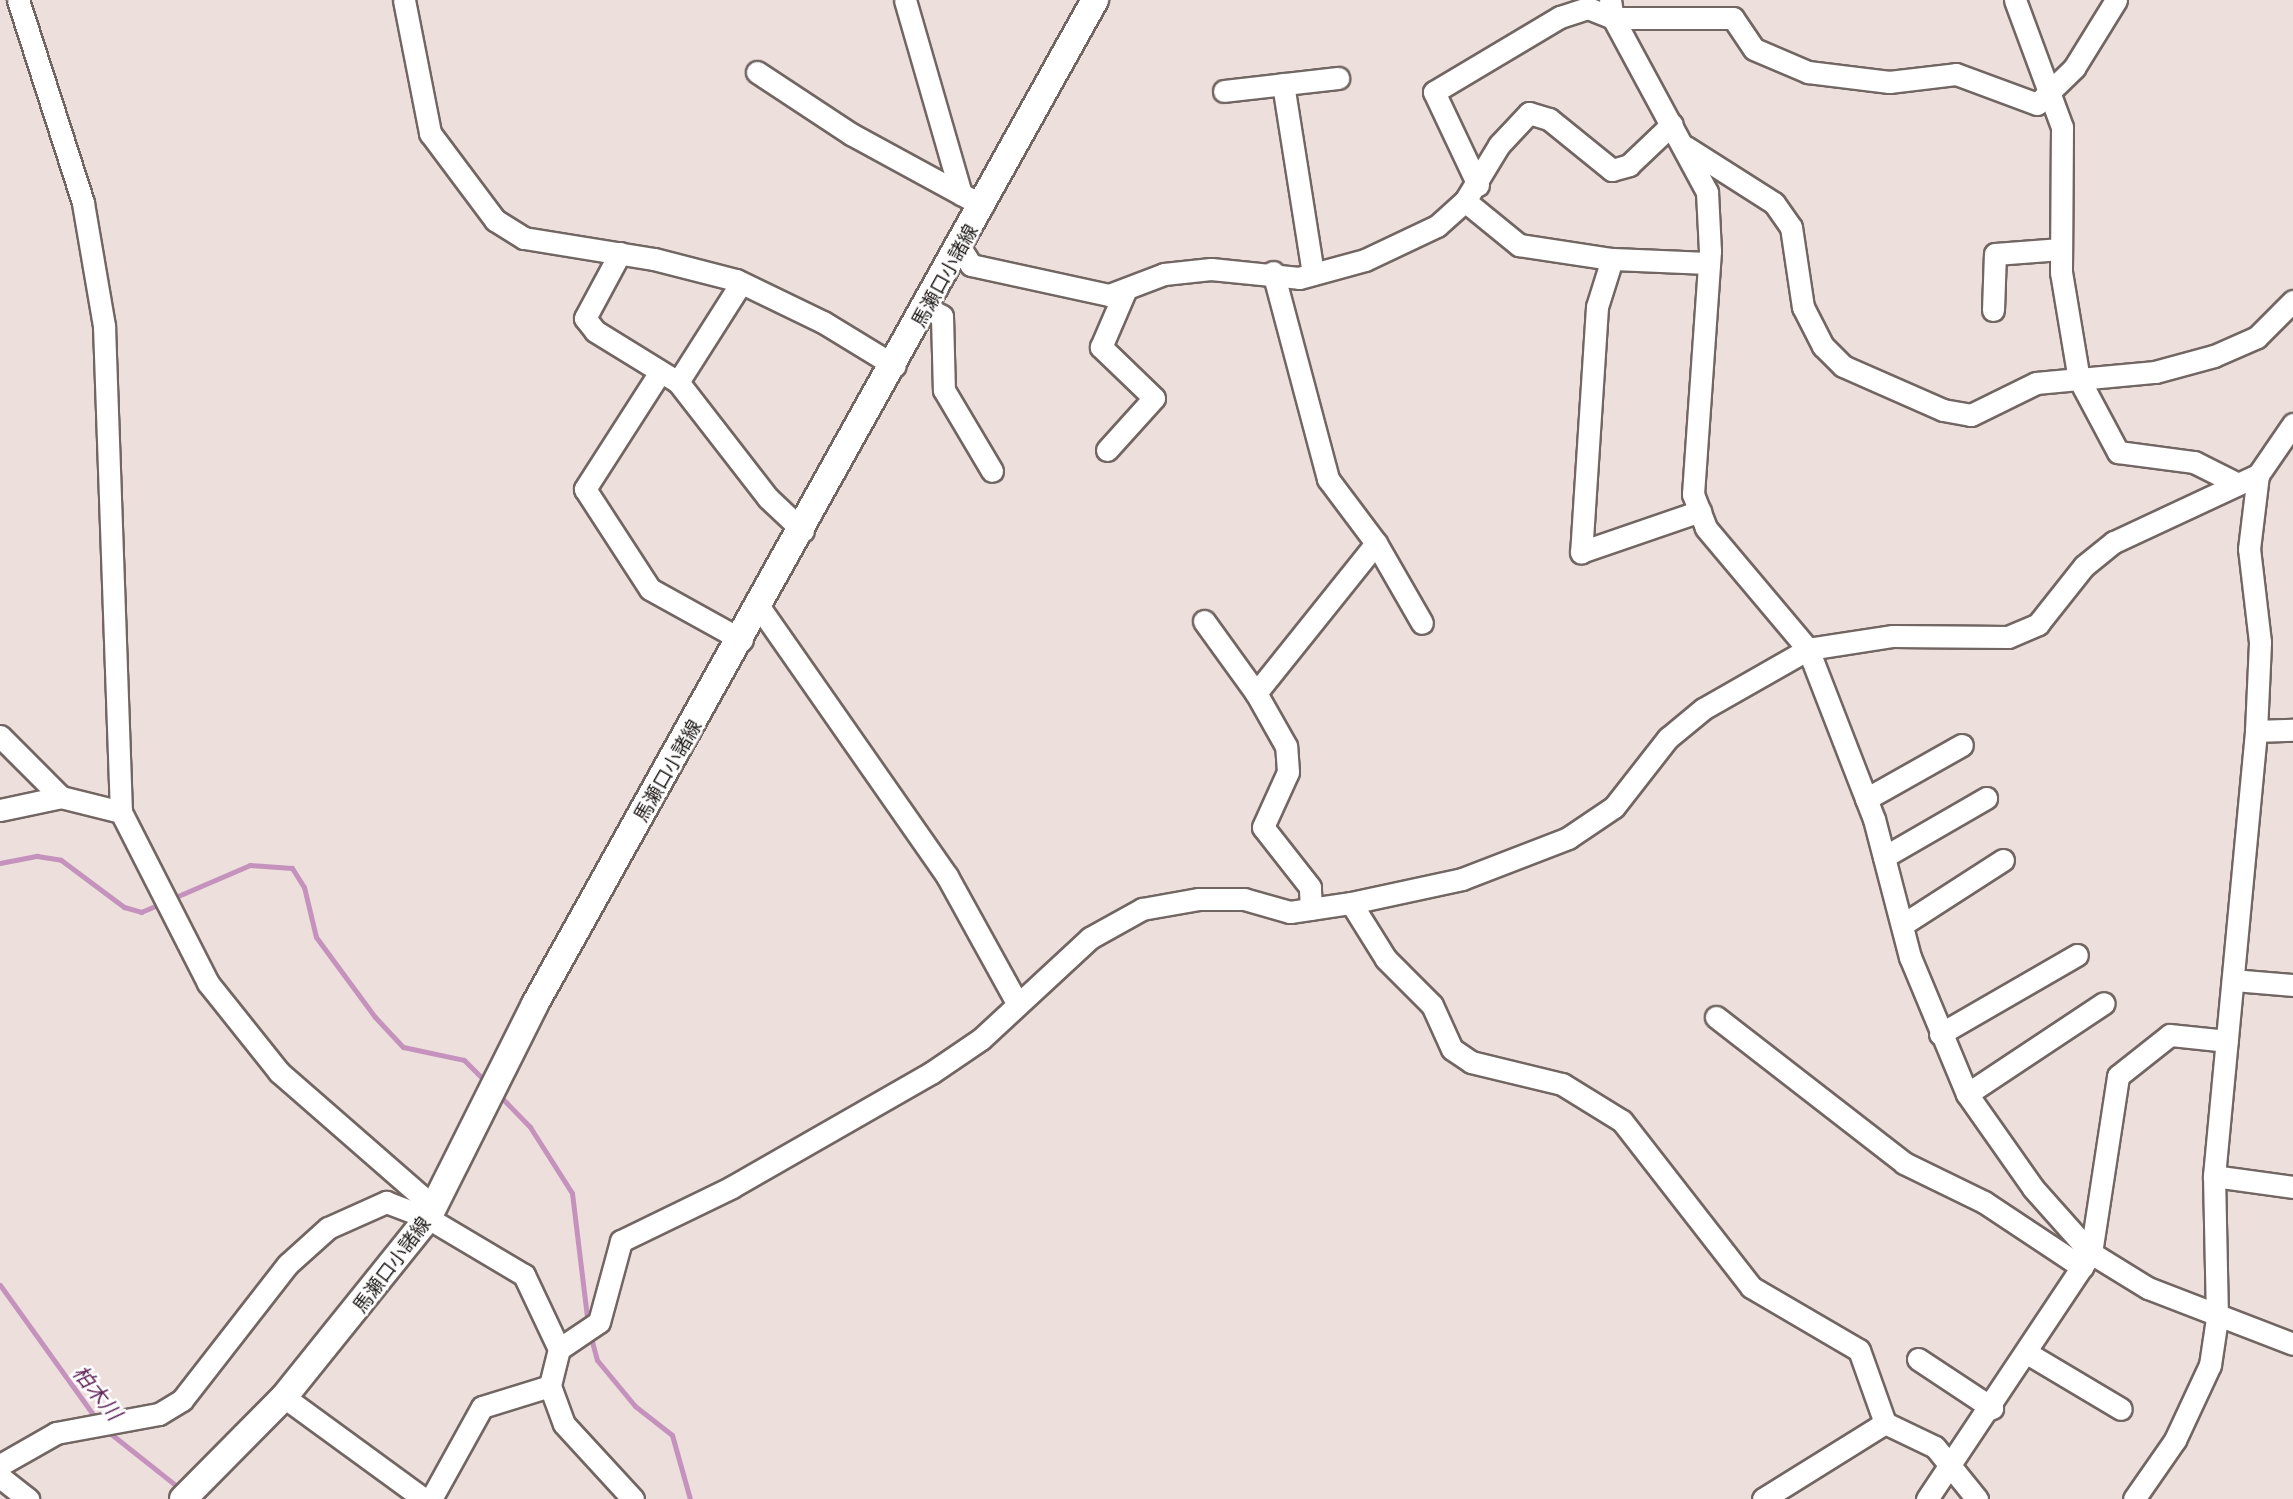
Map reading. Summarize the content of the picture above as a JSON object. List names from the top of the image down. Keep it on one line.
{"streets":{"main road":["馬瀬口小諸線"]},"water":["柏木川"]}
